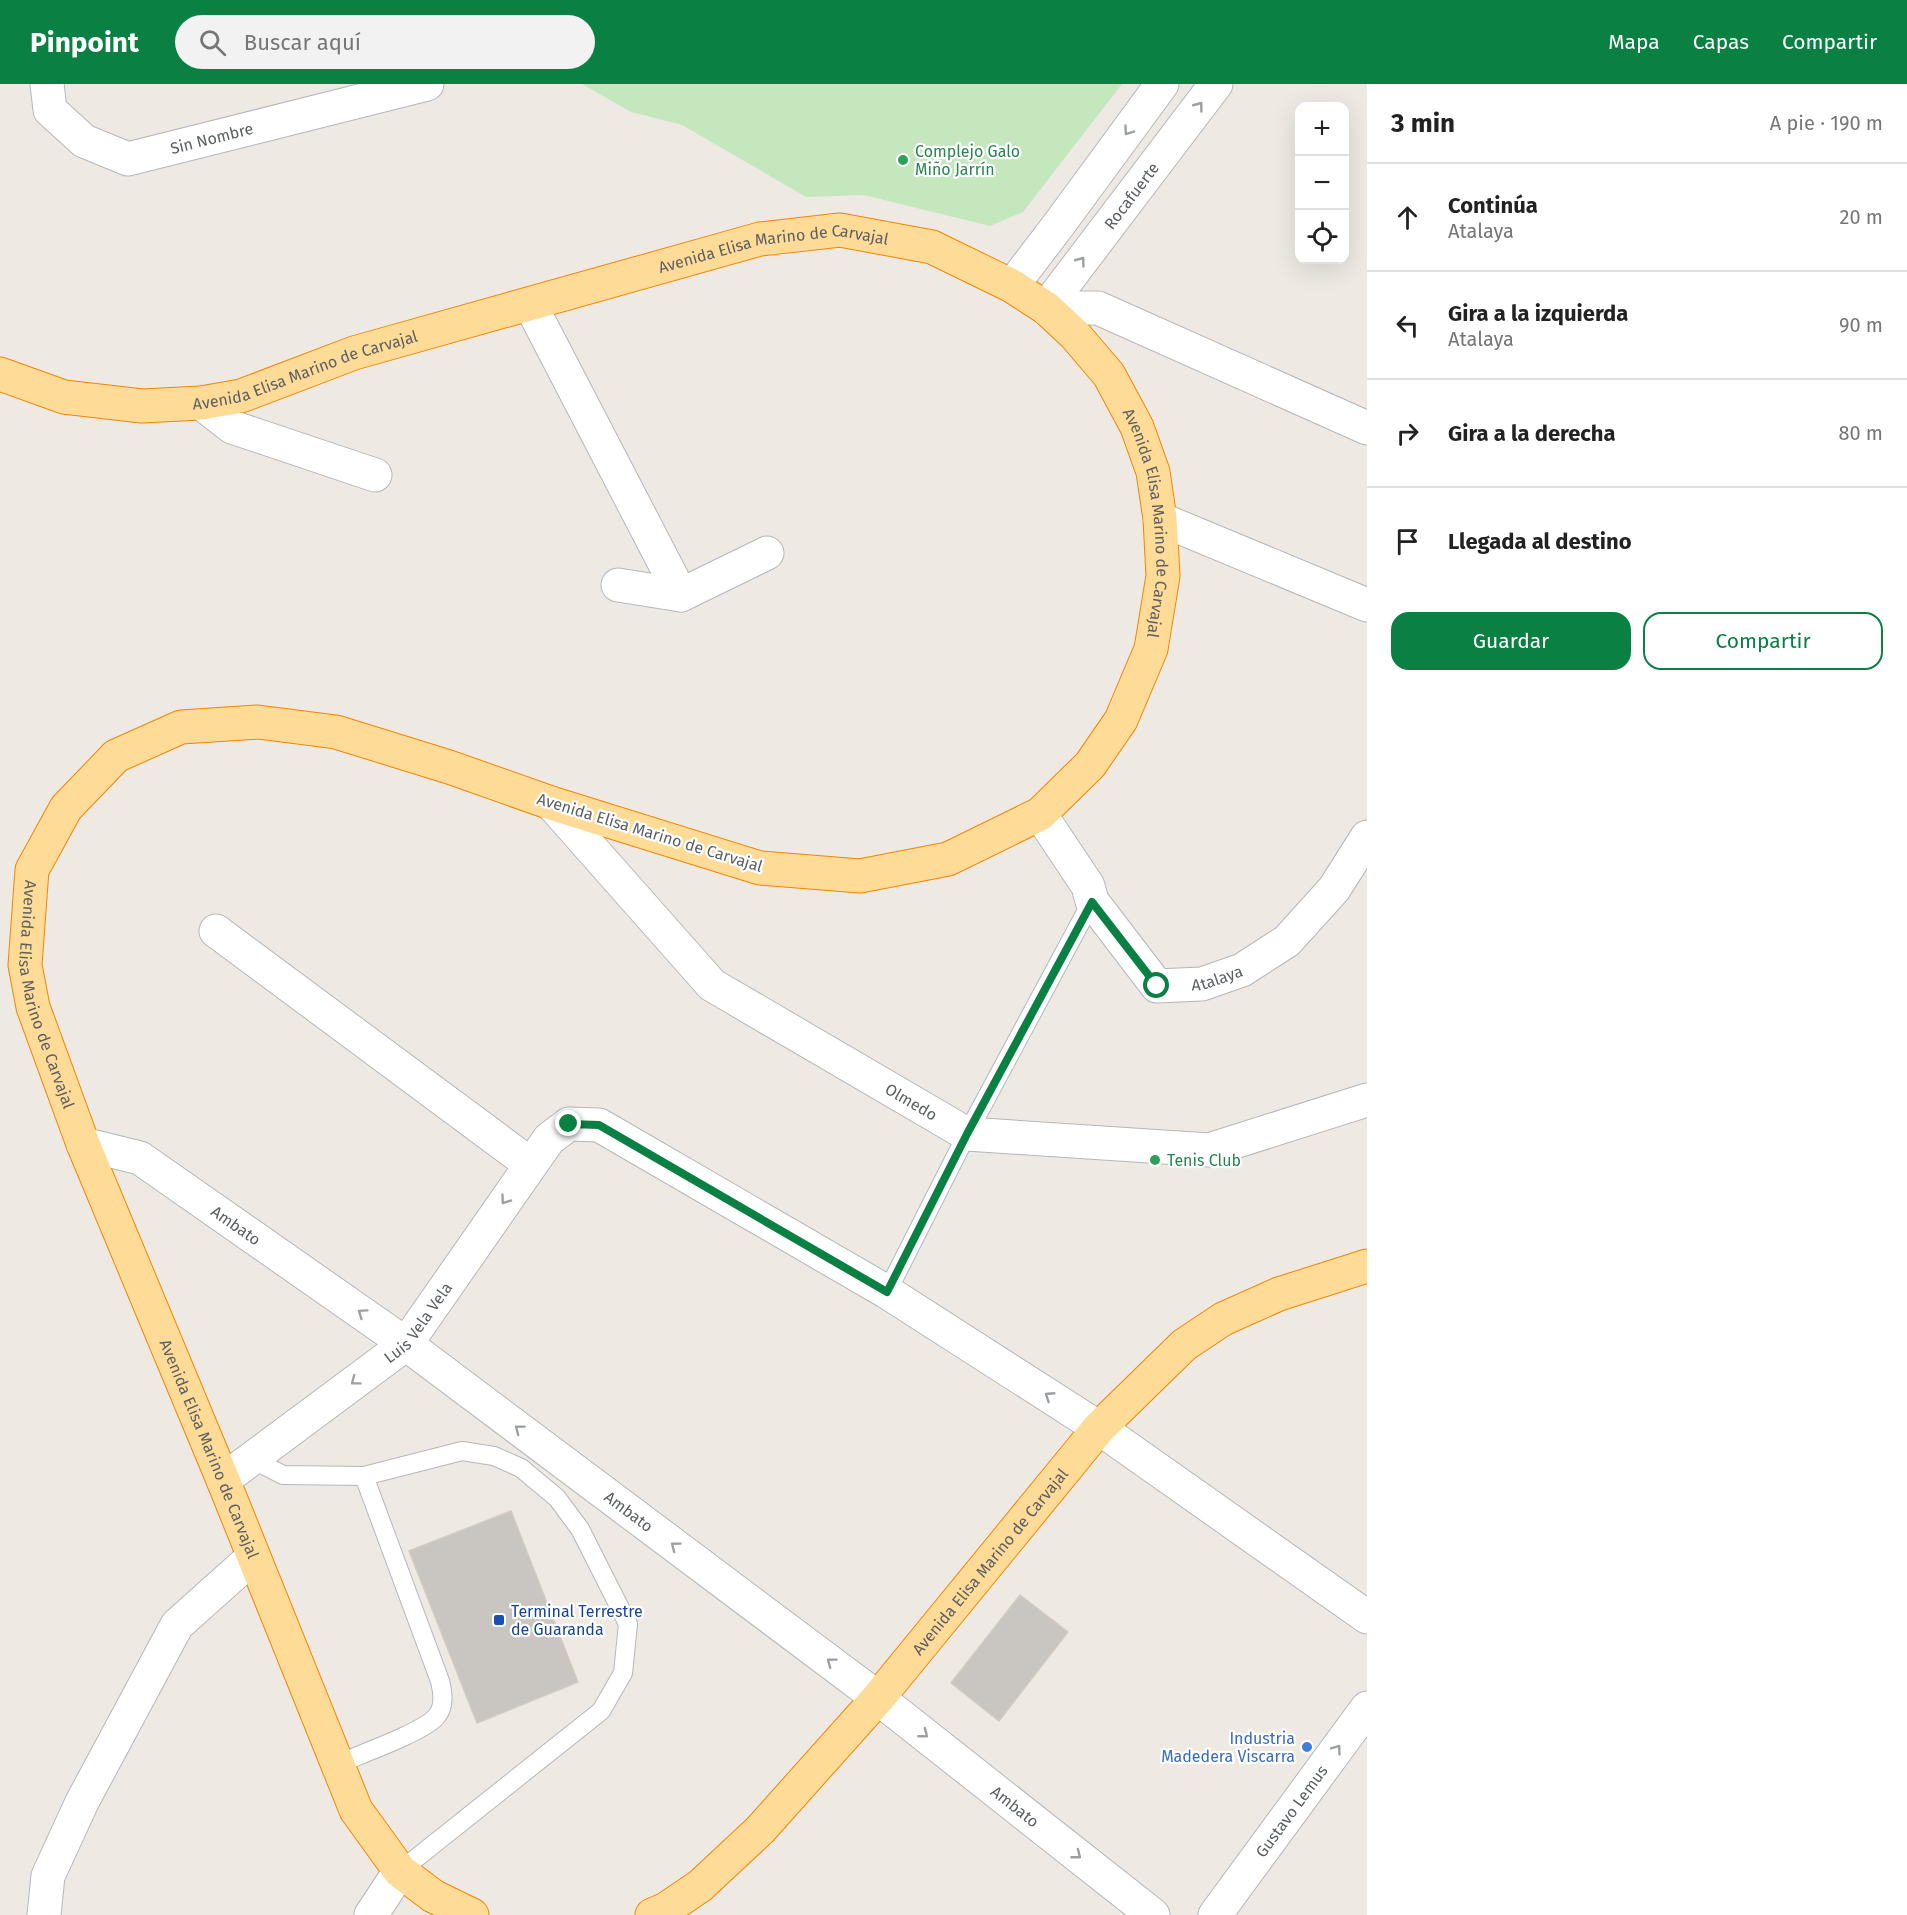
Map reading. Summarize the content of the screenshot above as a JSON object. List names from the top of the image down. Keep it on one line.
{"streets":{"highway":["Avenida Elisa Marino de Carvajal"],"street":["Sin Nombre","Rocafuerte","Atalaya","Olmedo","Ambato","Luis Vela Vela","Gustavo Lemus"]},"crossings":[["Rocafuerte","Avenida Elisa Marino de Carvajal"],["Avenida Elisa Marino de Carvajal","Olmedo"],["Avenida Elisa Marino de Carvajal","Ambato"],["Avenida Elisa Marino de Carvajal","Luis Vela Vela"],["Ambato","Luis Vela Vela"]],"one_way":["Luis Vela Vela","Gustavo Lemus"],"places":{"other":["Complejo Galo Miño Jarrín","Tenis Club","Industria Madedera Viscarra"],"transit":["Terminal Terrestre de Guaranda"]},"page":{"header":"Pinpoint","search":"Buscar aquí","nav":["Mapa","Capas","Compartir"],"heading":["3 min","A pie · 190 m"],"map_buttons":["+","−"],"list":[["Continúa","Atalaya","20 m"],["Gira a la izquierda","Atalaya","90 m"],["Gira a la derecha","80 m"],"Llegada al destino"],"buttons":["Guardar","Compartir"]}}
